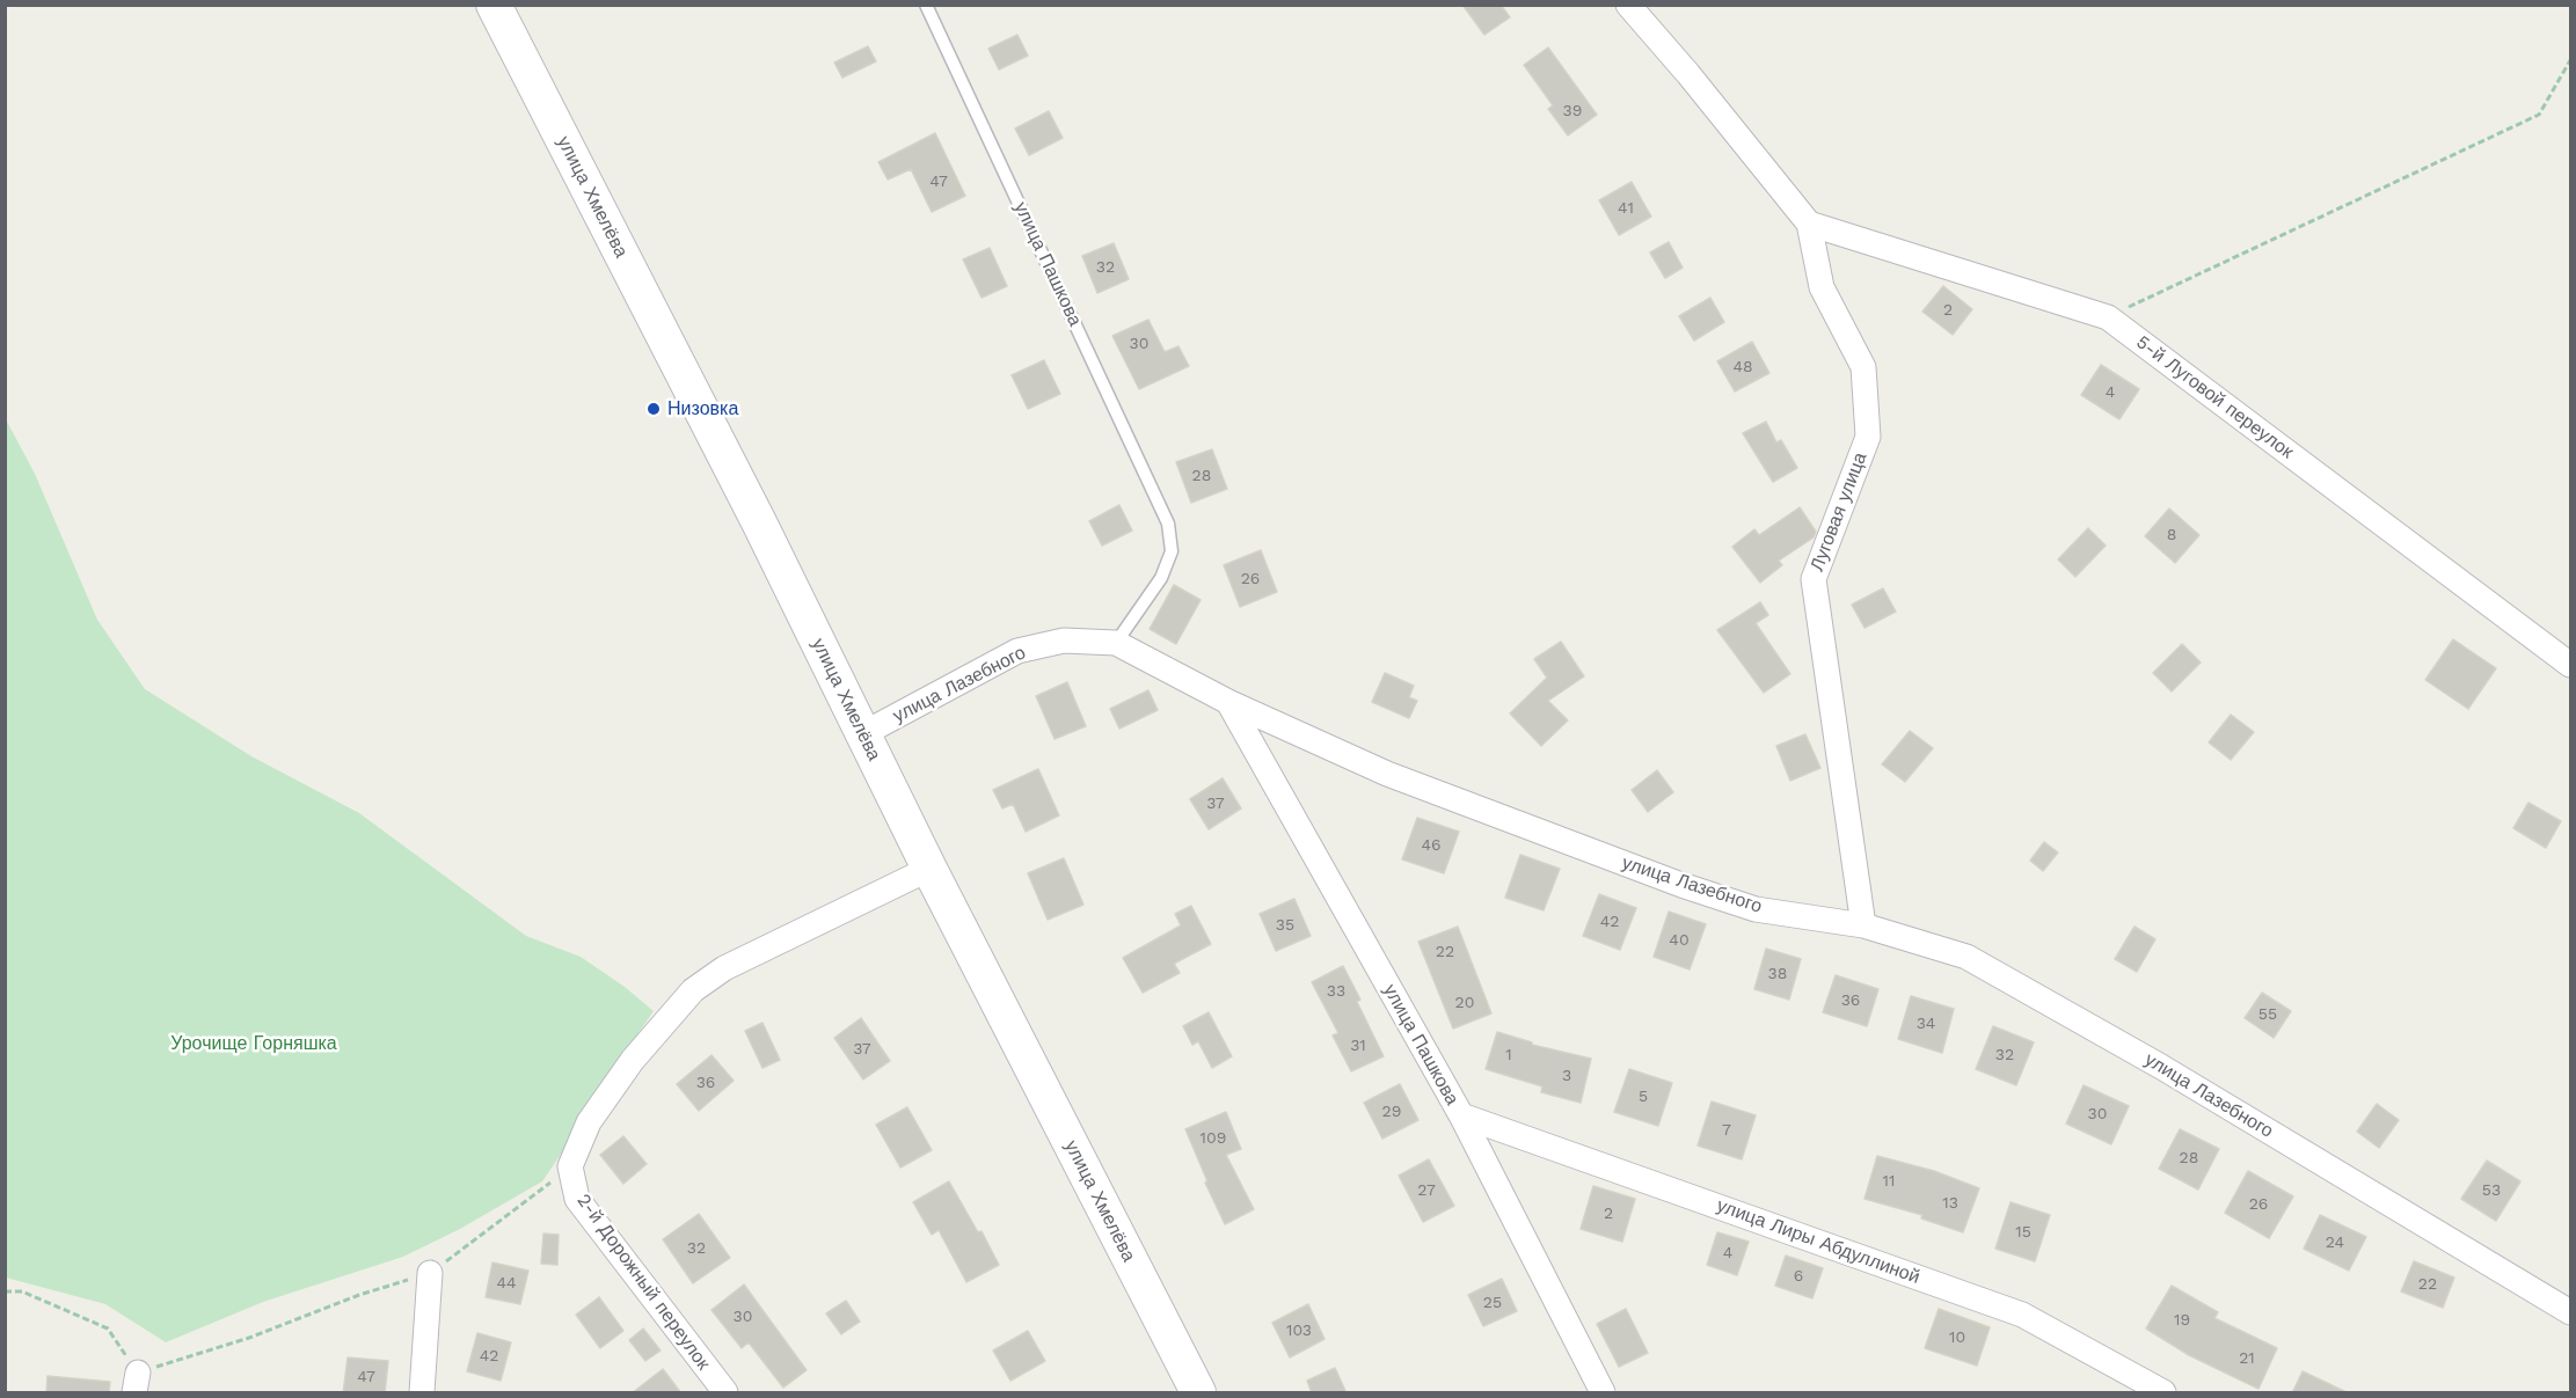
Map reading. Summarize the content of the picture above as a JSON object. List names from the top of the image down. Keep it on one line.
{"streets":{"main road":["улица Хмелёва"],"street":["улица Пашкова","5-й Луговой переулок","Луговая улица","улица Лазебного","улица Лиры Абдуллиной","2-й Дорожный переулок"]},"crossings":[["улица Хмелёва","улица Лазебного"],["улица Пашкова","улица Лазебного"],["улица Пашкова","улица Лиры Абдуллиной"],["5-й Луговой переулок","Луговая улица"],["Луговая улица","улица Лазебного"]],"parks":["Урочище Горняшка"],"places":["Низовка"],"house_numbers":["39","47","41","32","2","30","48","4","28","8","26","37","46","42","35","40","22","38","33","36","20","55","34","31","37","1","32","3","36","5","29","30","7","109","28","11","27","53","13","26","2","15","24","32","4","6","44","22","25","30","19","103","10","42","21","47"]}
